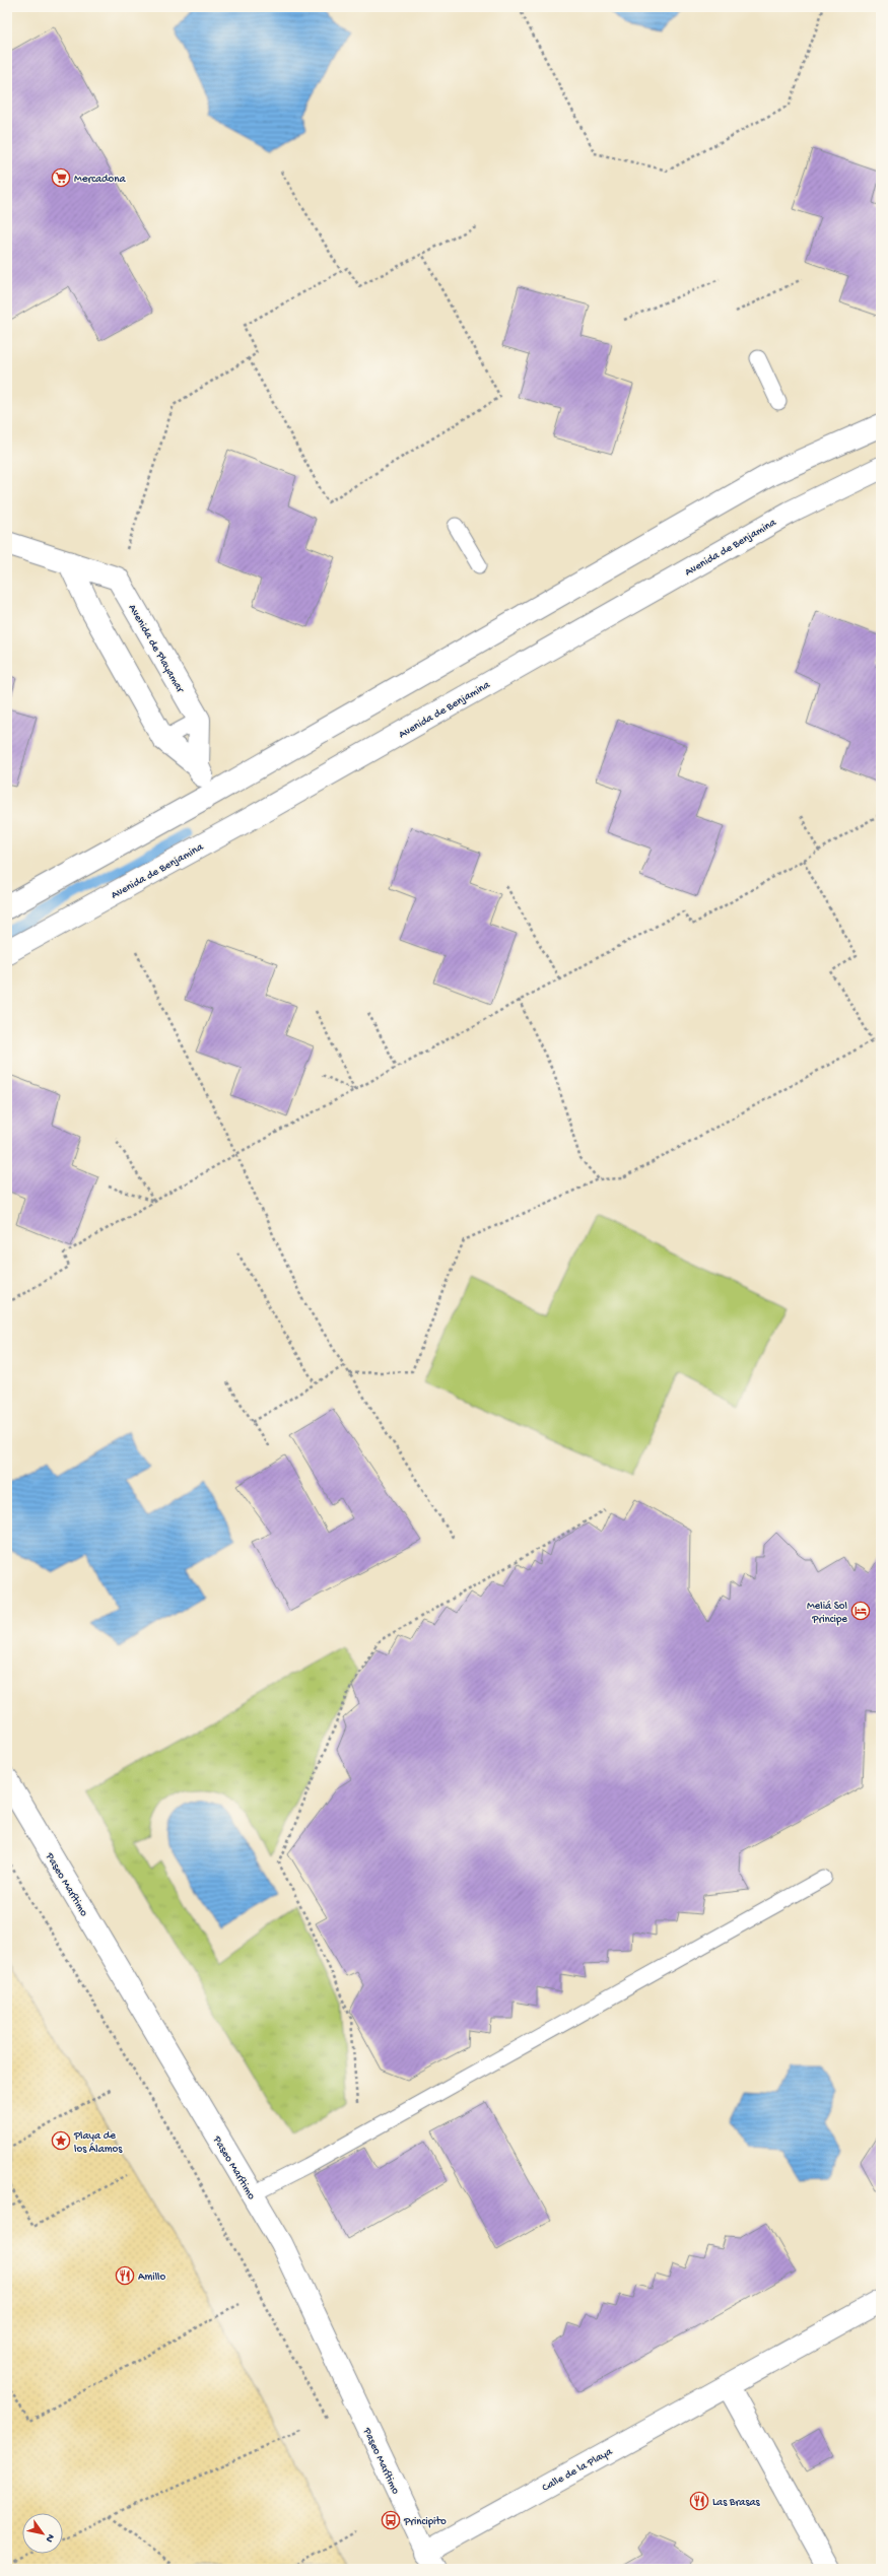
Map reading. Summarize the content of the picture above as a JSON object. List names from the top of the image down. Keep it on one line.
{"streets":{"street":["Avenida de Benjamina","Avenida de Playamar","Paseo Marítimo","Calle de la Playa"]},"crossings":[["Paseo Marítimo","Calle de la Playa"]],"places":{"supermarket":["Mercadona"],"hotel":["Meliá Sol Principe"],"place":["Playa de los Álamos"],"restaurant":["Amillo","Las Brasas"],"bus stop":["Principito"]},"north":"bottom right"}
